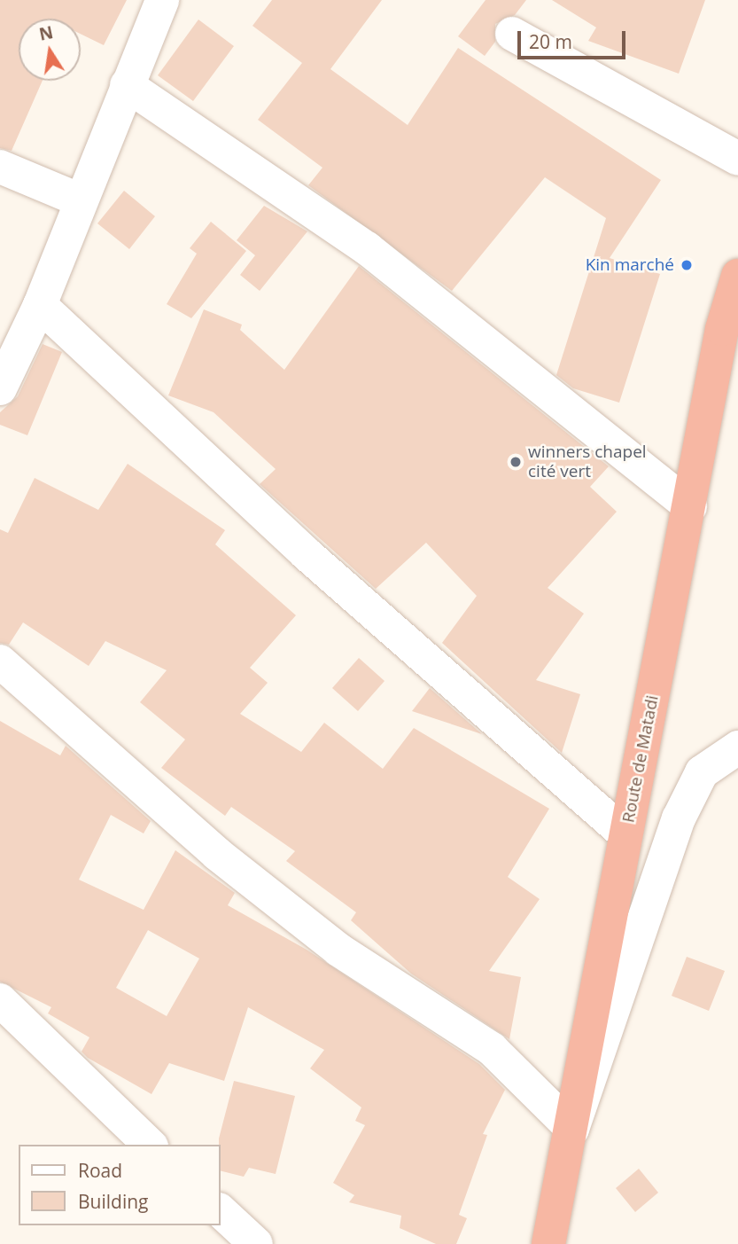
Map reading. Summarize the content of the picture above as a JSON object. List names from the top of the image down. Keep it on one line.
{"streets":{"highway":["Route de Matadi"]},"places":["Kin marché","winners chapel cité vert"],"legend":["Road","Building"],"scale_bar":"20 m","north":"top"}
